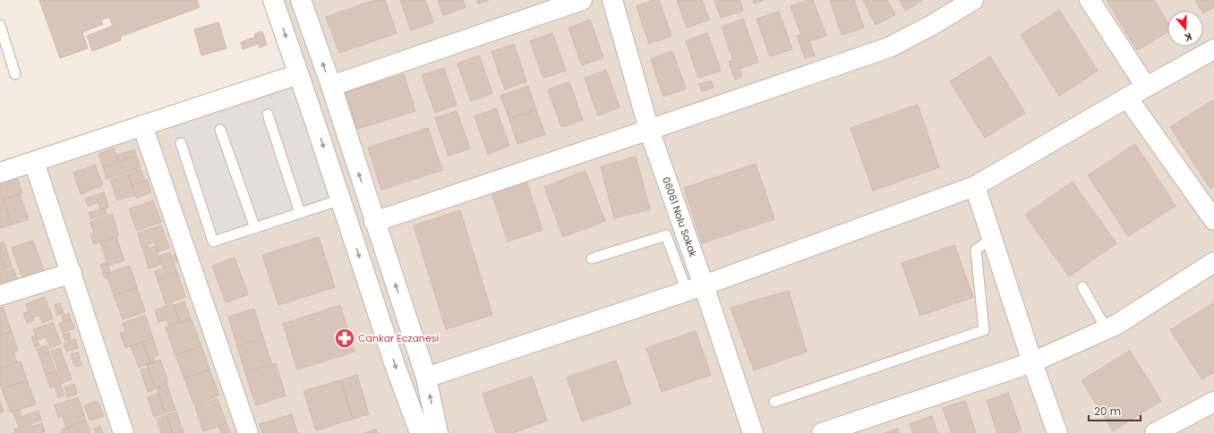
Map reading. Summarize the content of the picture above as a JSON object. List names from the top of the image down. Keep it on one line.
{"streets":{"street":["06061 Nolu Sokak"]},"places":{"pharmacy":["Cankar Eczanesi"]},"scale_bar":"20 m","north":"bottom"}
